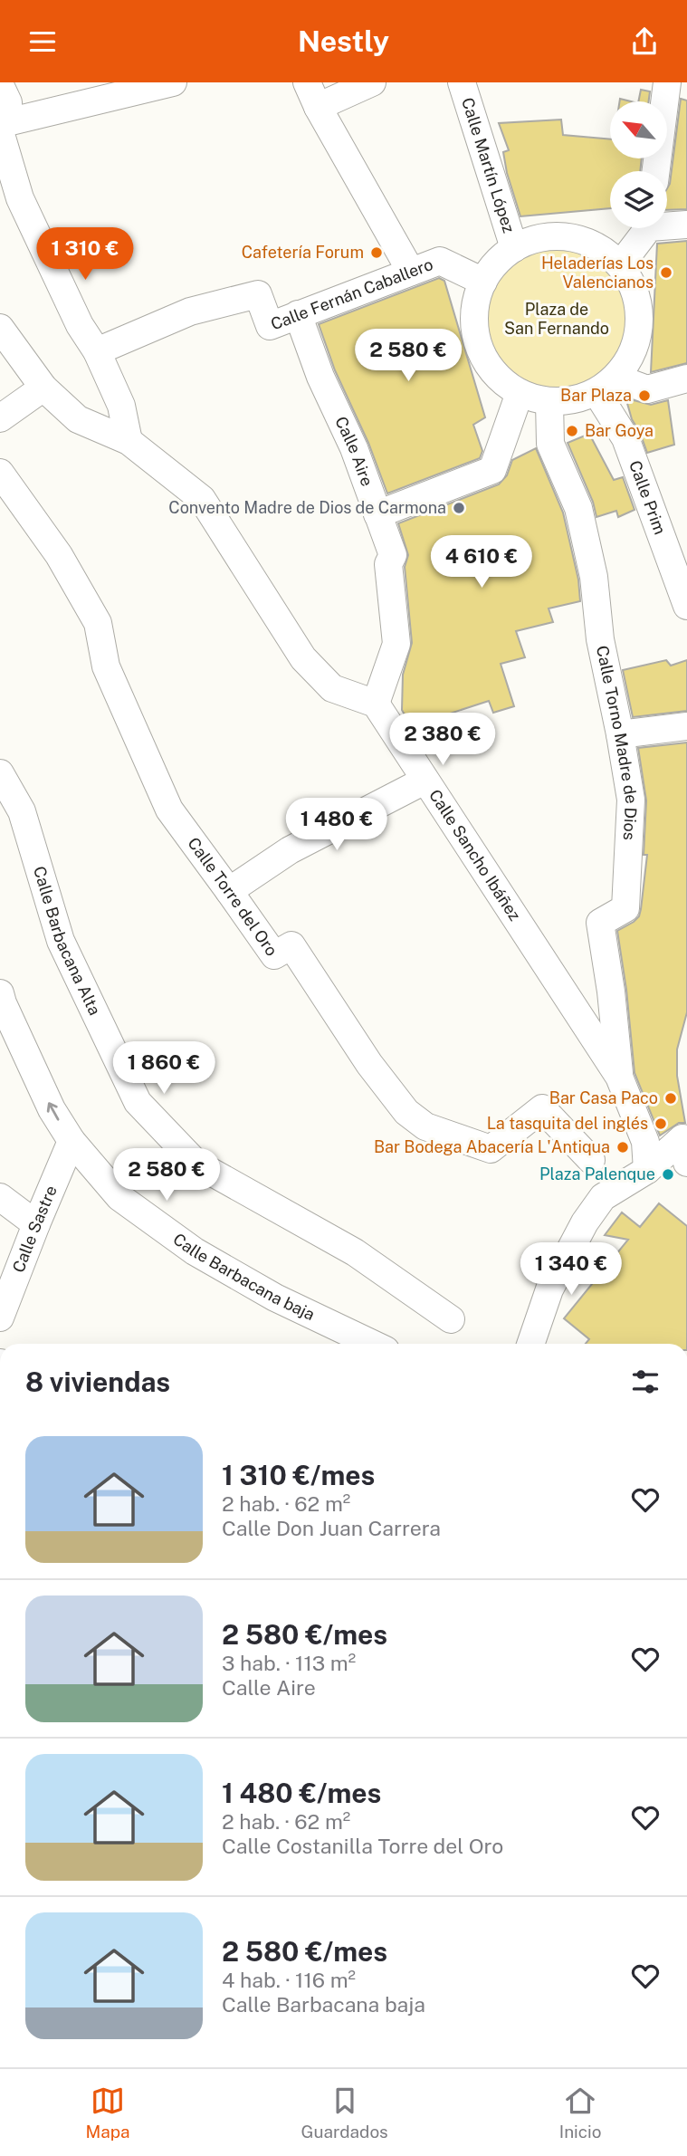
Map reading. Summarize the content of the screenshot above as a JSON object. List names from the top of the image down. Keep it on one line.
{"streets":{"street":["Calle Martín López","Calle Fernán Caballero","Calle Aire","Calle Prim","Calle Torno Madre de Dios","Calle Sancho Ibáñez","Calle Torre del Oro","Calle Barbacana Alta","Calle Sastre","Calle Barbacana baja"]},"crossings":[["Calle Martín López","Calle Fernán Caballero"],["Calle Martín López","Calle Prim"],["Calle Martín López","Calle Torno Madre de Dios"],["Calle Fernán Caballero","Calle Aire"],["Calle Fernán Caballero","Calle Prim"],["Calle Fernán Caballero","Calle Torno Madre de Dios"],["Calle Aire","Calle Sancho Ibáñez"],["Calle Prim","Calle Torno Madre de Dios"],["Calle Torno Madre de Dios","Calle Sancho Ibáñez"],["Calle Sastre","Calle Barbacana baja"]],"parks":["Plaza de San Fernando"],"places":["Cafetería Forum","Heladerías Los Valencianos","Bar Plaza","Bar Goya","Convento Madre de Dios de Carmona","Bar Casa Paco","La tasquita del inglés","Bar Bodega Abacería L'Antiqua","Plaza Palenque"],"north":"top left","page":{"header":"Nestly","price":["1 310 €","2 580 €","4 610 €","2 380 €","1 480 €","1 860 €","2 580 €","1 340 €"],"heading":"8 viviendas","list":[{"name":"1 310 €/mes","note":"2 hab. · 62 m² · Calle Don Juan Carrera"},{"name":"2 580 €/mes","note":"3 hab. · 113 m² · Calle Aire"},{"name":"1 480 €/mes","note":"2 hab. · 62 m² · Calle Costanilla Torre del Oro"},{"name":"2 580 €/mes","note":"4 hab. · 116 m² · Calle Barbacana baja"}],"tabs":["Mapa","Guardados","Inicio"]}}
